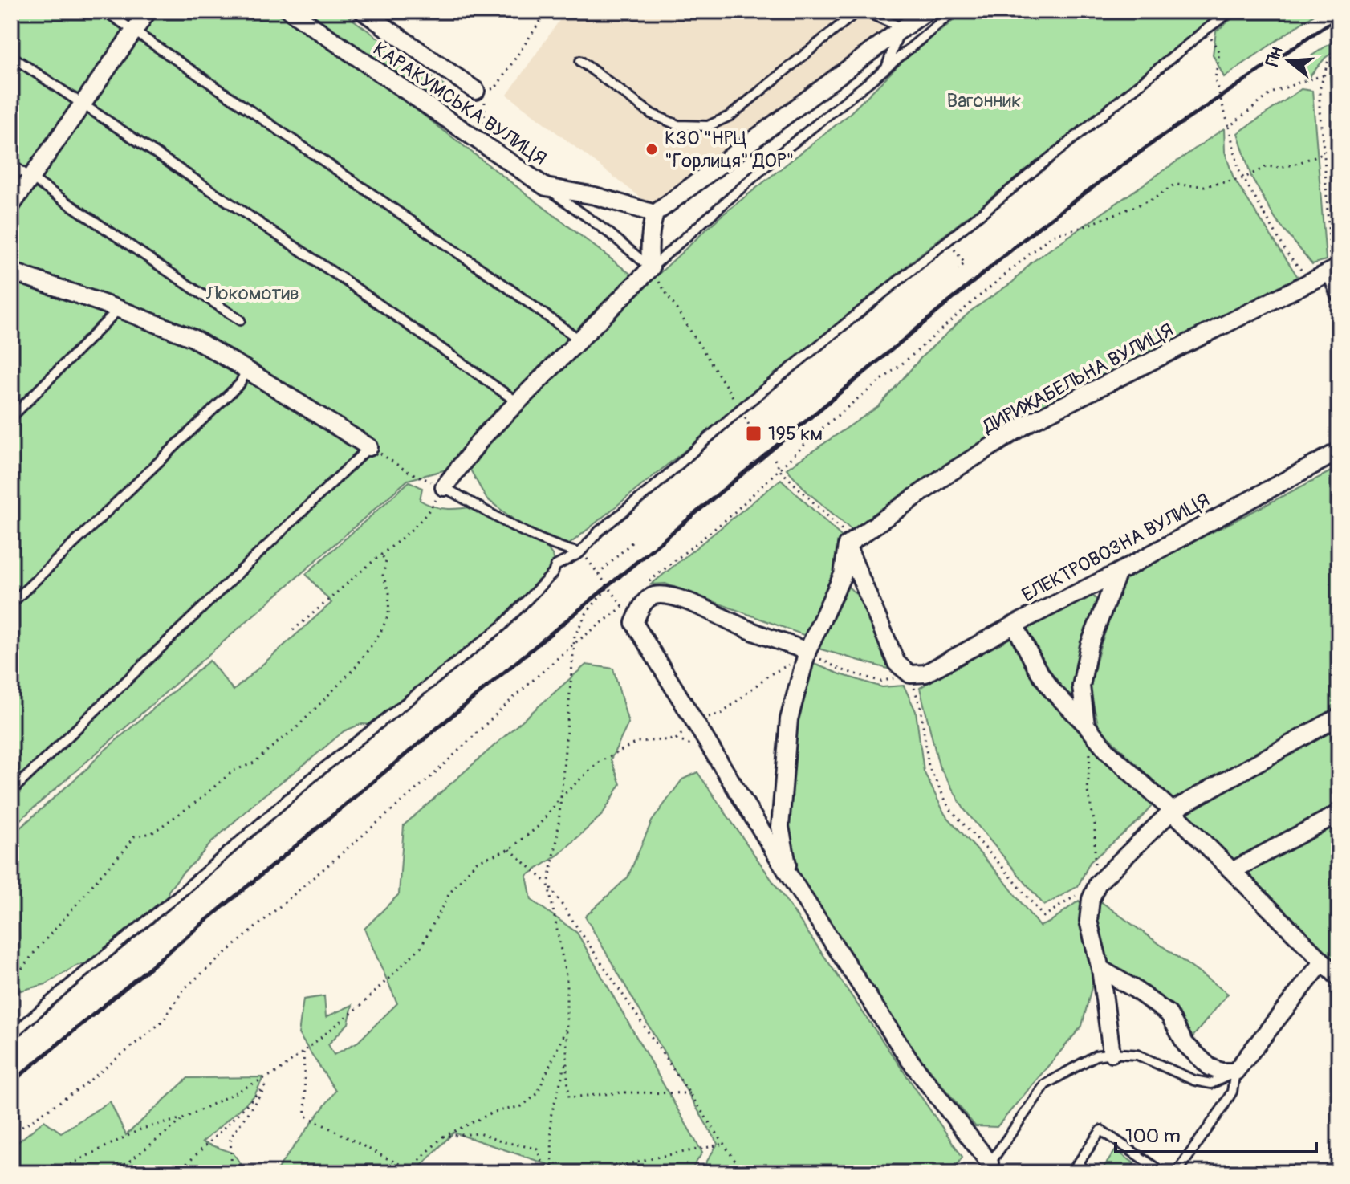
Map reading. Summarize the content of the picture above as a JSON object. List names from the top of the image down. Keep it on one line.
{"streets":{"street":["КАРАКУМСЬКА ВУЛИЦЯ","ДИРИЖАБЕЛЬНА ВУЛИЦЯ","ЕЛЕКТРОВОЗНА ВУЛИЦЯ"]},"parks":["Вагонник","Локомотив"],"places":{"other":["КЗО \"НРЦ \"Горлиця\" ДОР\""],"transit":["195 км"]},"scale_bar":"100 m","north":"left"}
